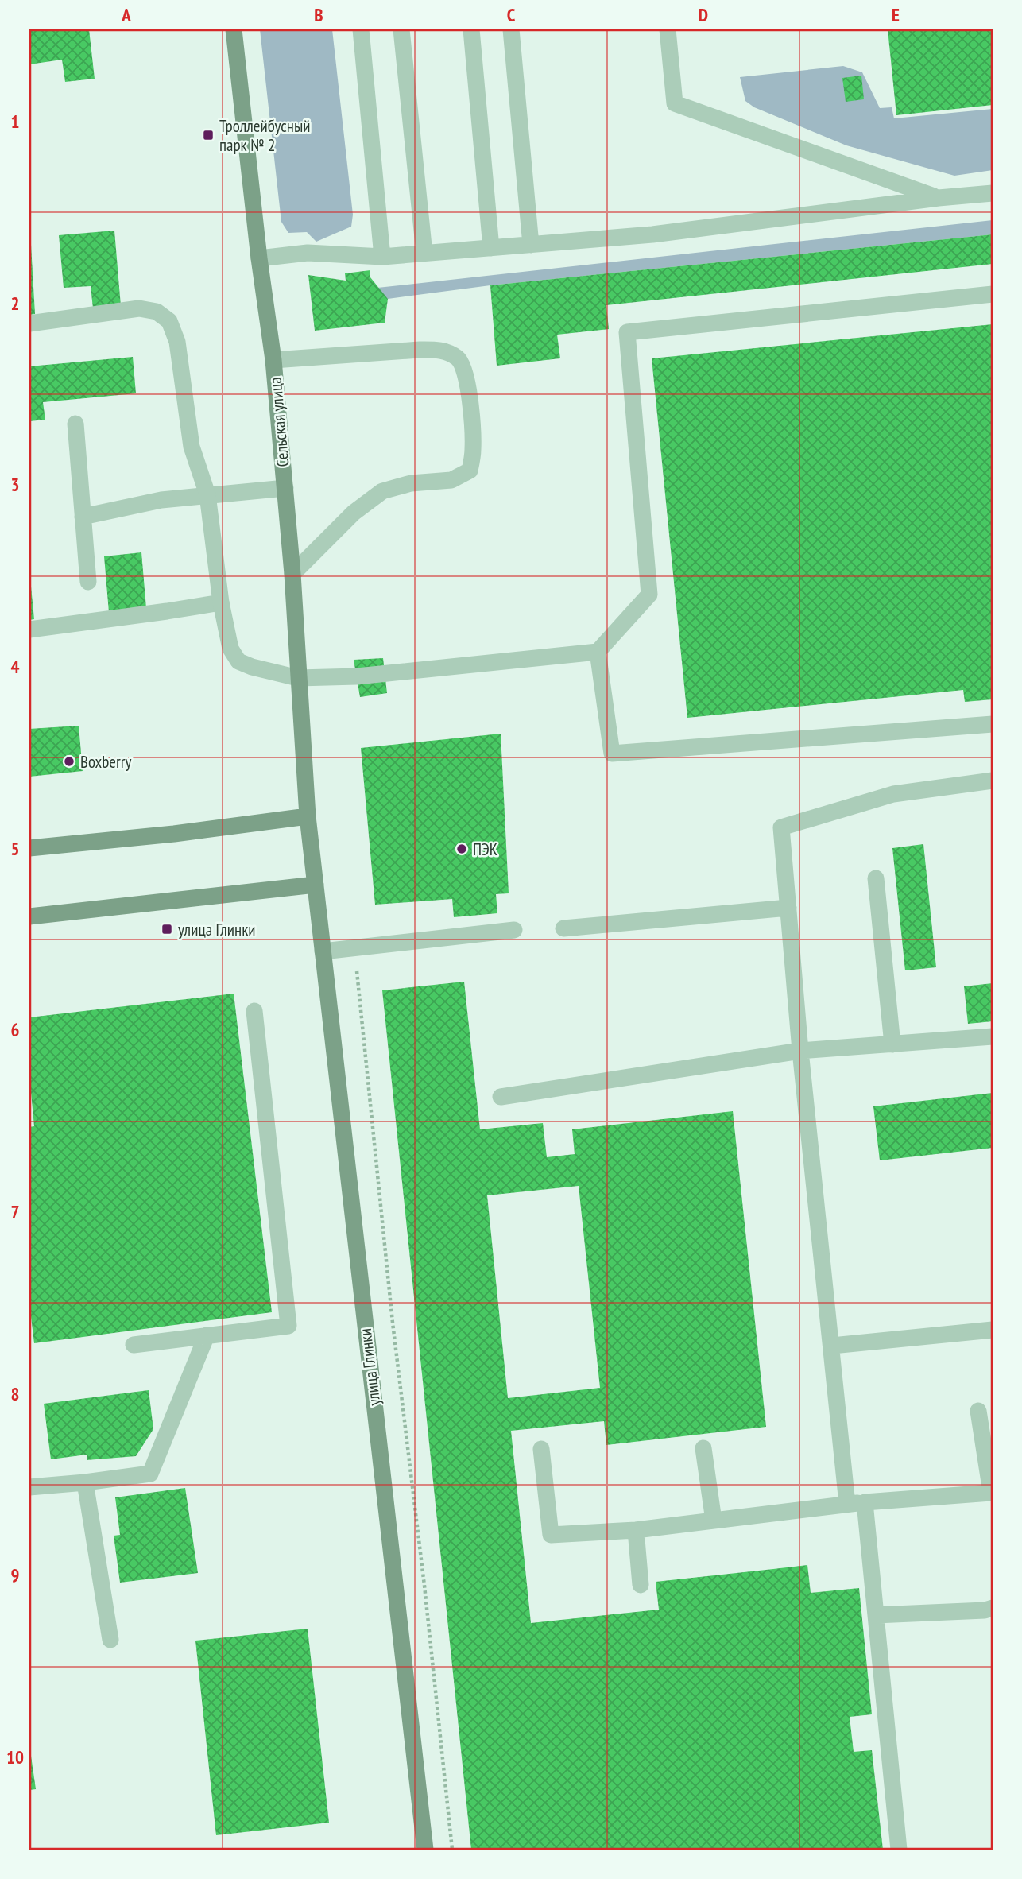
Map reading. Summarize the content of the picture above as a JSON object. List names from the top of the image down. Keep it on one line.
{"streets":{"main road":["Сельская улица","улица Глинки"]},"crossings":[["Сельская улица","улица Глинки"]],"places":{"transit":["Троллейбусный парк № 2","улица Глинки"],"other":["Boxberry","ПЭК"]},"grid":{"columns":["A","B","C","D","E"],"rows":["1","2","3","4","5","6","7","8","9","10"]}}
